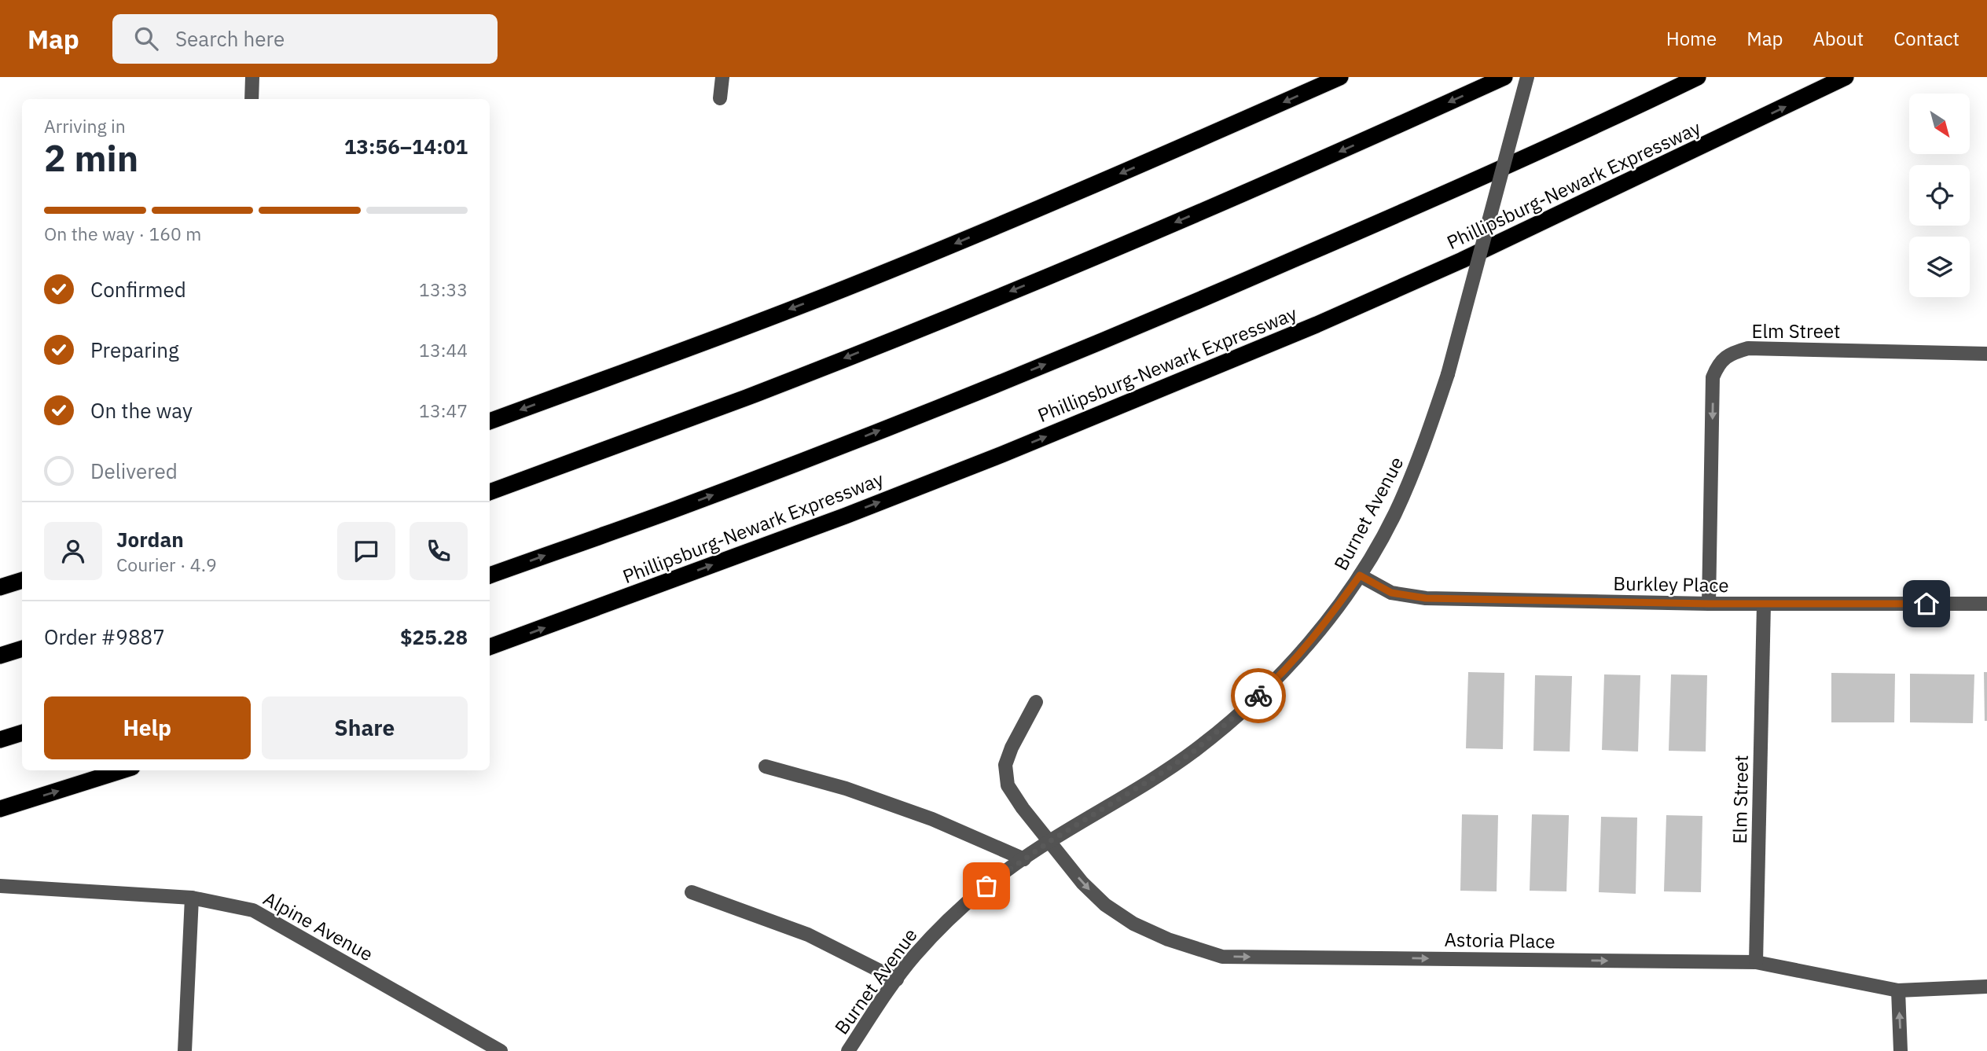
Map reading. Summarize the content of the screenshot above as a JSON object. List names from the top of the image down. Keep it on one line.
{"streets":{"highway":["Phillipsburg-Newark Expressway"],"street":["Elm Street","Burnet Avenue","Burkley Place","Alpine Avenue","Astoria Place"]},"crossings":[["Elm Street","Burkley Place"],["Elm Street","Astoria Place"],["Burnet Avenue","Burkley Place"],["Burnet Avenue","Astoria Place"]],"one_way":["Astoria Place"],"north":"bottom right","page":{"header":"Map","search":"Search here","nav":["Home","Map","About","Contact"],"heading":["2 min","Arriving in","13:56–14:01"],"panel":["Jordan","Courier · 4.9","Order #9887","$25.28"],"bar":"On the way · 160 m","list":[["Confirmed","13:33"],["Preparing","13:44"],["On the way","13:47"],"Delivered"],"buttons":["Help","Share"]}}
